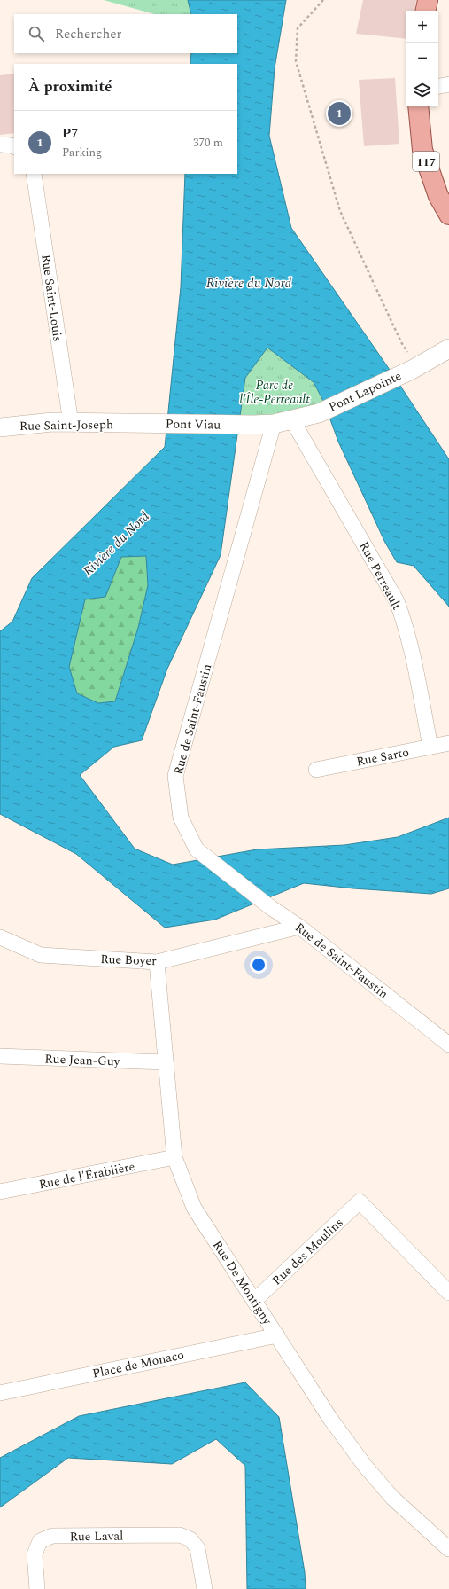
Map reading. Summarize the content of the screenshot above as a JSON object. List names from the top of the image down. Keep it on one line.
{"streets":{"main road":["117"],"street":["Rue Saint-Louis","Pont Lapointe","Pont Viau","Rue Saint-Joseph","Rue Perreault","Rue de Saint-Faustin","Rue Sarto","Rue Boyer","Rue Jean-Guy","Rue de l'Érablière","Rue des Moulins","Rue De Montigny","Place de Monaco","Rue Laval"]},"crossings":[["Rue Saint-Louis","Rue Saint-Joseph"],["Pont Lapointe","Rue Perreault"],["Pont Viau","Rue Saint-Joseph"],["Pont Viau","Rue de Saint-Faustin"],["Rue Perreault","Rue Sarto"],["Rue de Saint-Faustin","Rue Boyer"],["Rue Boyer","Rue De Montigny"],["Rue Jean-Guy","Rue De Montigny"],["Rue de l'Érablière","Rue De Montigny"],["Rue des Moulins","Rue De Montigny"],["Rue De Montigny","Place de Monaco"]],"water":["Rivière du Nord"],"parks":["Parc de l'Île-Perreault"],"page":{"map_buttons":["+","−"],"search":"Rechercher","heading":"À proximité","pins":"1","list":[{"mark":"1","name":"P7","note":"Parking","value":"370 m"}]}}
